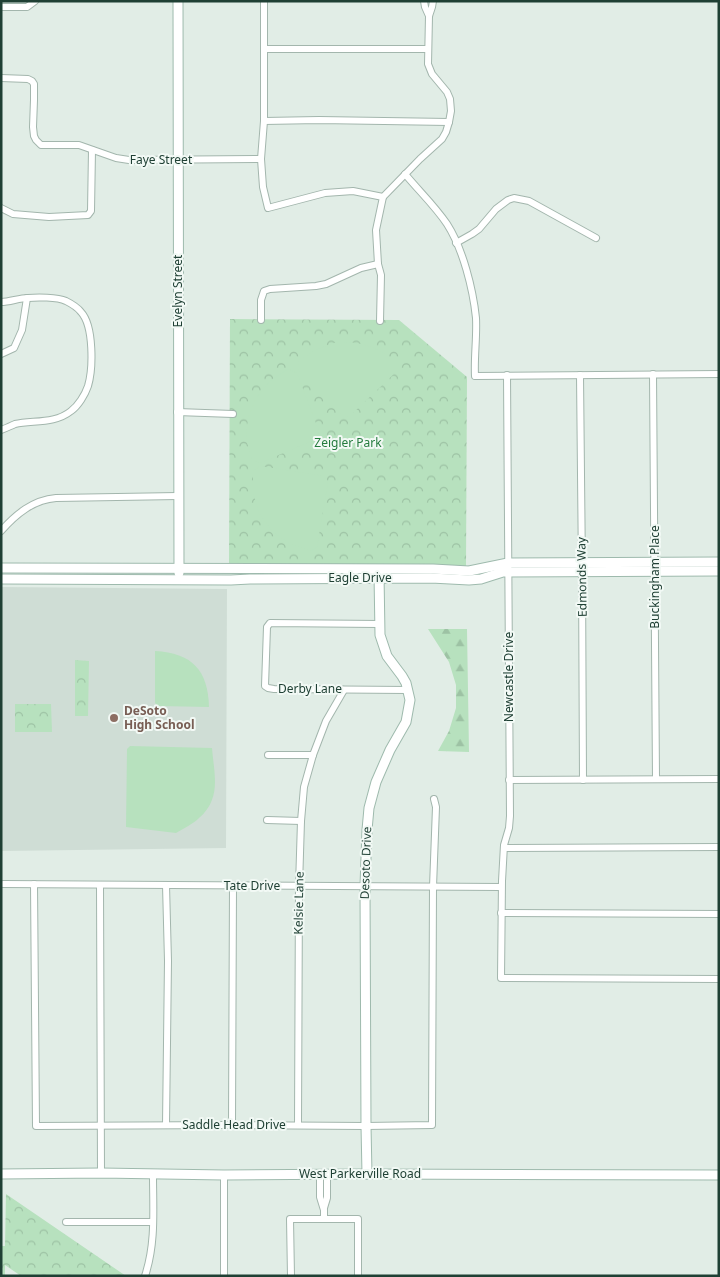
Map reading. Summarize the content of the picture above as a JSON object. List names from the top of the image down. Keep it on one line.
{"streets":{"street":["Faye Street","Evelyn Street","Edmonds Way","Buckingham Place","Eagle Drive","Newcastle Drive","Derby Lane","Desoto Drive","Tate Drive","Kelsie Lane","Saddle Head Drive","West Parkerville Road"]},"crossings":[["Faye Street","Evelyn Street"],["Evelyn Street","Eagle Drive"],["Edmonds Way","Eagle Drive"],["Buckingham Place","Eagle Drive"],["Eagle Drive","Newcastle Drive"],["Newcastle Drive","Tate Drive"],["Derby Lane","Desoto Drive"],["Derby Lane","Kelsie Lane"],["Desoto Drive","Tate Drive"],["Desoto Drive","Saddle Head Drive"],["Desoto Drive","West Parkerville Road"],["Tate Drive","Kelsie Lane"],["Tate Drive","Saddle Head Drive"],["Kelsie Lane","Saddle Head Drive"]],"parks":["Zeigler Park"],"places":["DeSoto High School"]}
